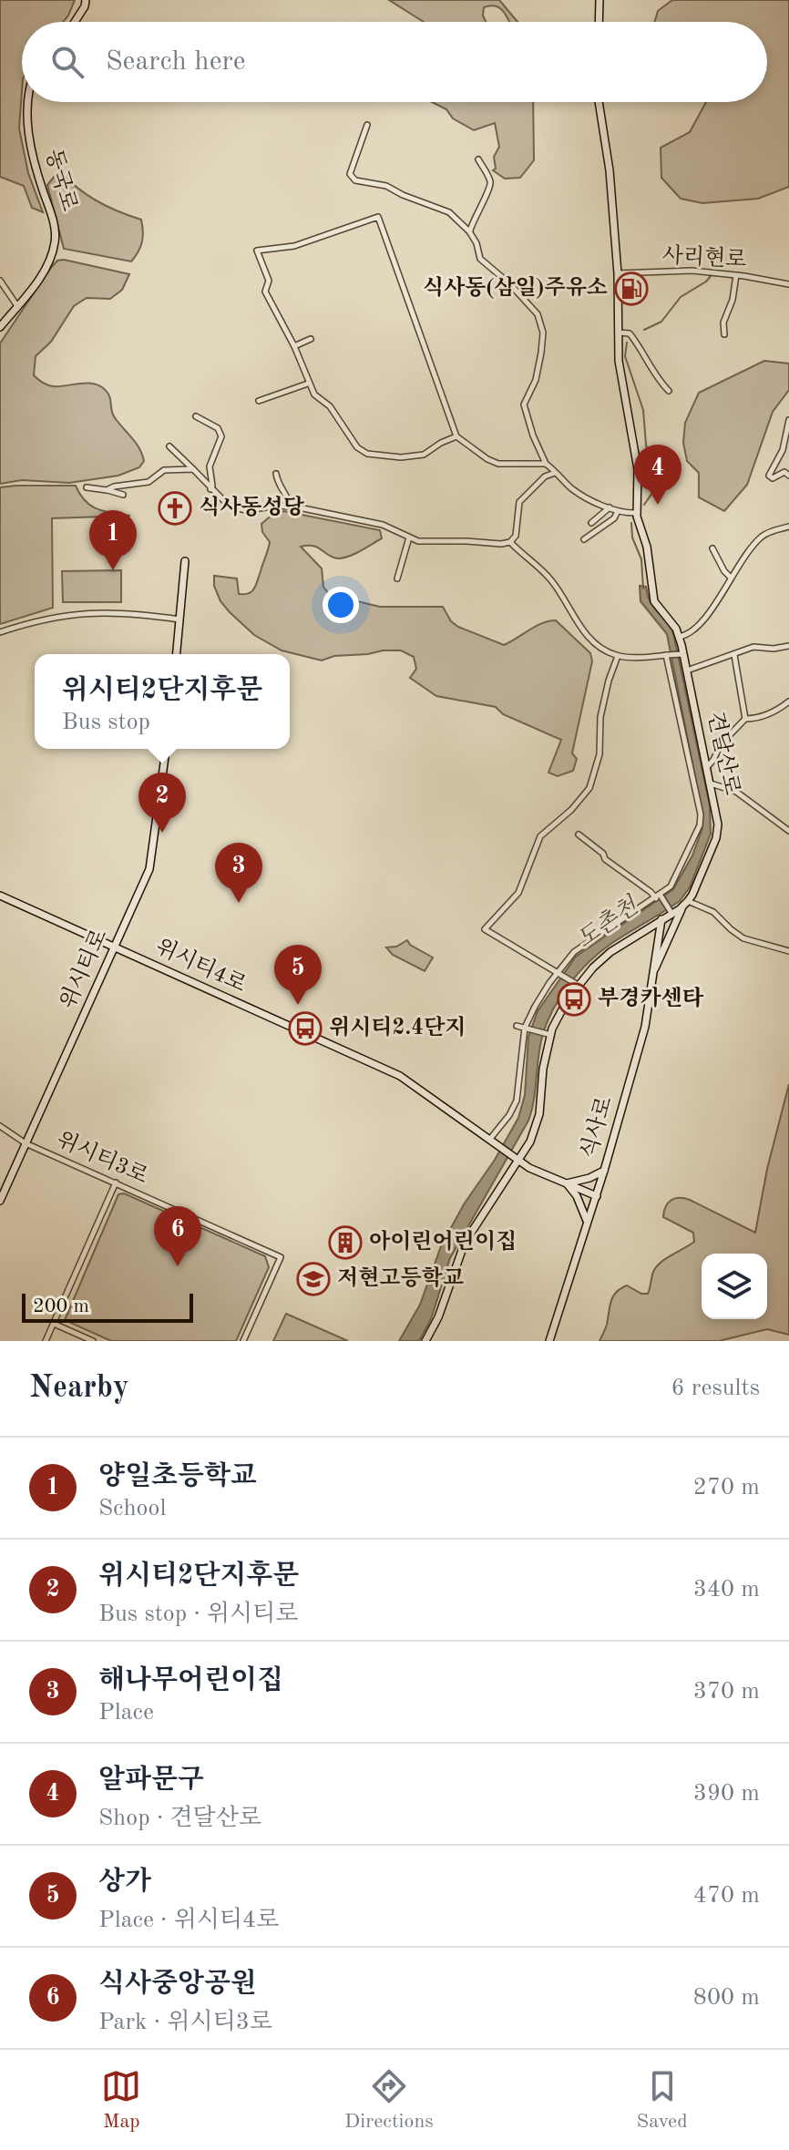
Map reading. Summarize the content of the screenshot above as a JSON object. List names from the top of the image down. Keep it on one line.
{"streets":{"street":["동국로","사리현로","견달산로","위시티4로","위시티로","식사로","위시티3로"]},"crossings":[["사리현로","견달산로"],["견달산로","식사로"],["위시티4로","위시티로"],["위시티로","위시티3로"]],"water":["도촌천"],"places":{"fuel station":["식사동(삼일)주유소"],"church":["식사동성당"],"bus stop":["부경카센타","위시티2.4단지"],"building":["아이린어린이집"],"school or university":["저현고등학교"]},"scale_bar":"200 m","page":{"search":"Search here","pins":["4","1","2","3","5","6"],"popup":["위시티2단지후문","Bus stop"],"scale":"200 m","heading":["Nearby","6 results"],"list":[{"mark":"1","name":"양일초등학교","note":"School","value":"270 m"},{"mark":"2","name":"위시티2단지후문","note":"Bus stop · 위시티로","value":"340 m"},{"mark":"3","name":"해나무어린이집","note":"Place","value":"370 m"},{"mark":"4","name":"알파문구","note":"Shop · 견달산로","value":"390 m"},{"mark":"5","name":"상가","note":"Place · 위시티4로","value":"470 m"},{"mark":"6","name":"식사중앙공원","note":"Park · 위시티3로","value":"800 m"}],"nav":["Map","Directions","Saved"]}}
